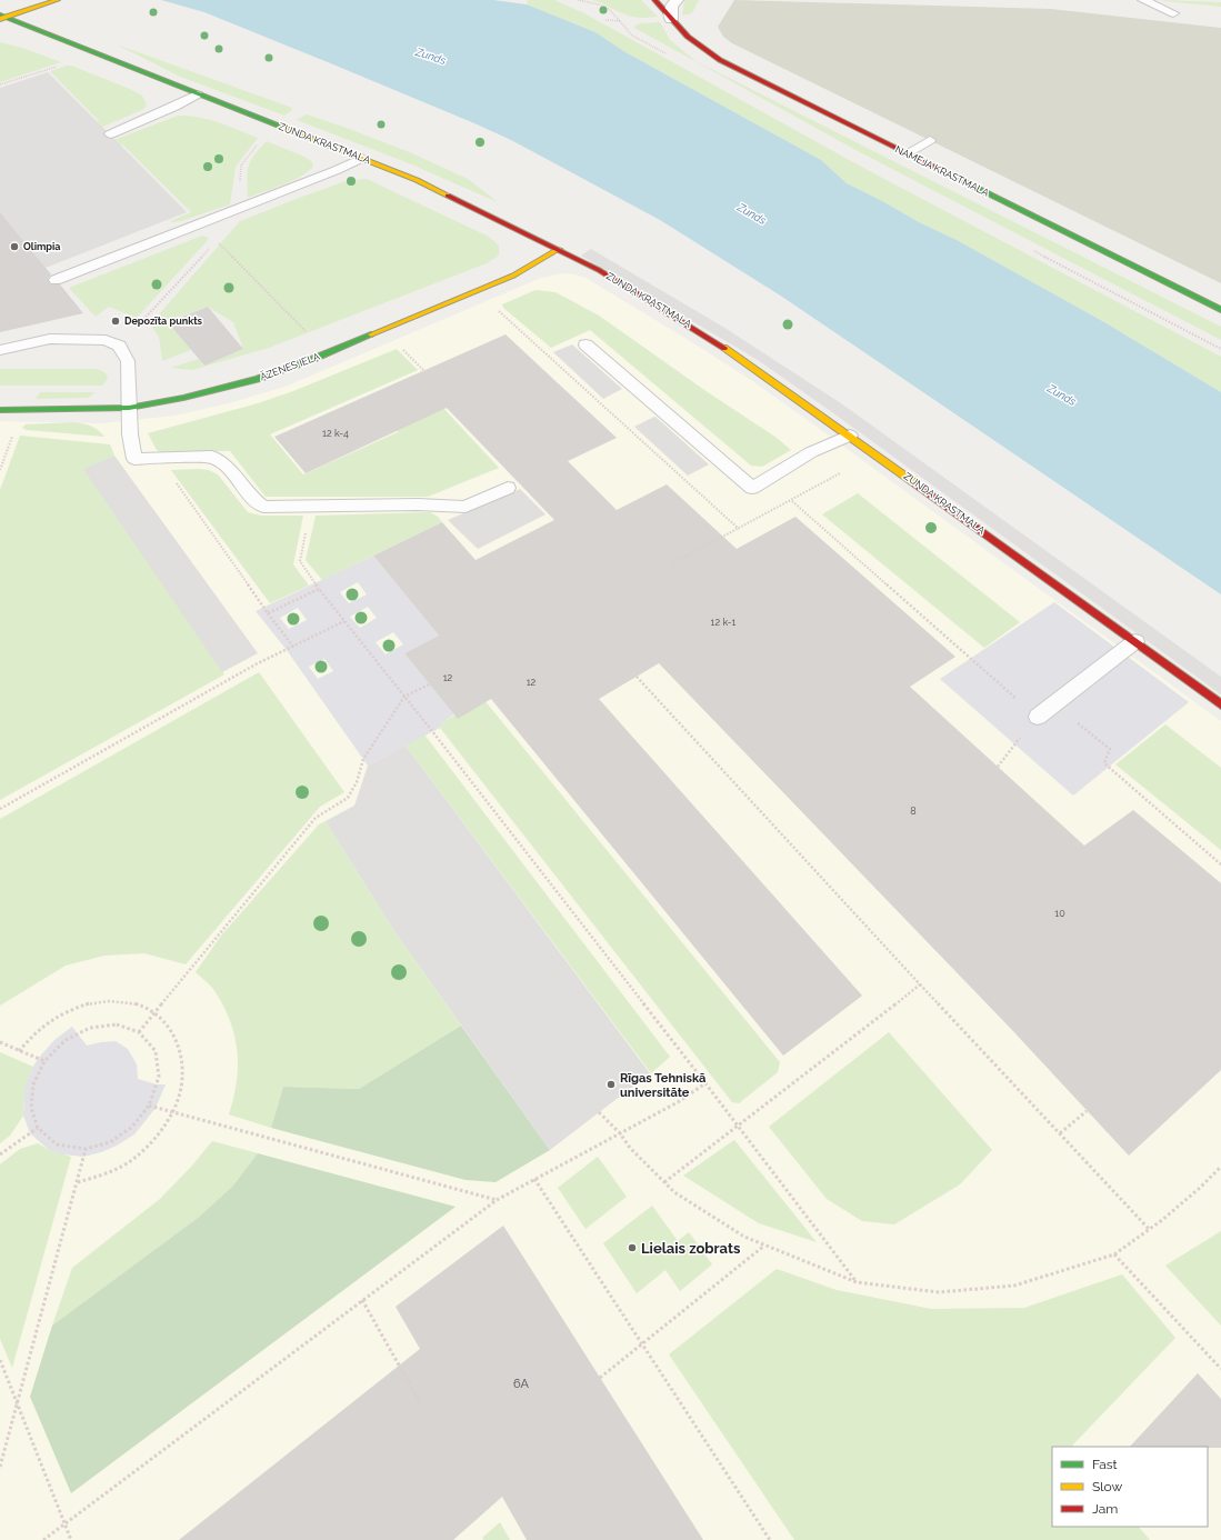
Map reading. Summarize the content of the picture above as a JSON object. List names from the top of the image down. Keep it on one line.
{"streets":{"street":["ZUNDA KRASTMALA","NAMEJA KRASTMALA","ĀZENES IELA"]},"crossings":[["ZUNDA KRASTMALA","ĀZENES IELA"]],"water":["Zunds"],"places":["Olimpia","Depozīta punkts","Rīgas Tehniskā universitāte","Lielais zobrats"],"house_numbers":["12 k-4","12 k-1","12","12","8","10","6A"],"legend":["Fast","Slow","Jam"]}
